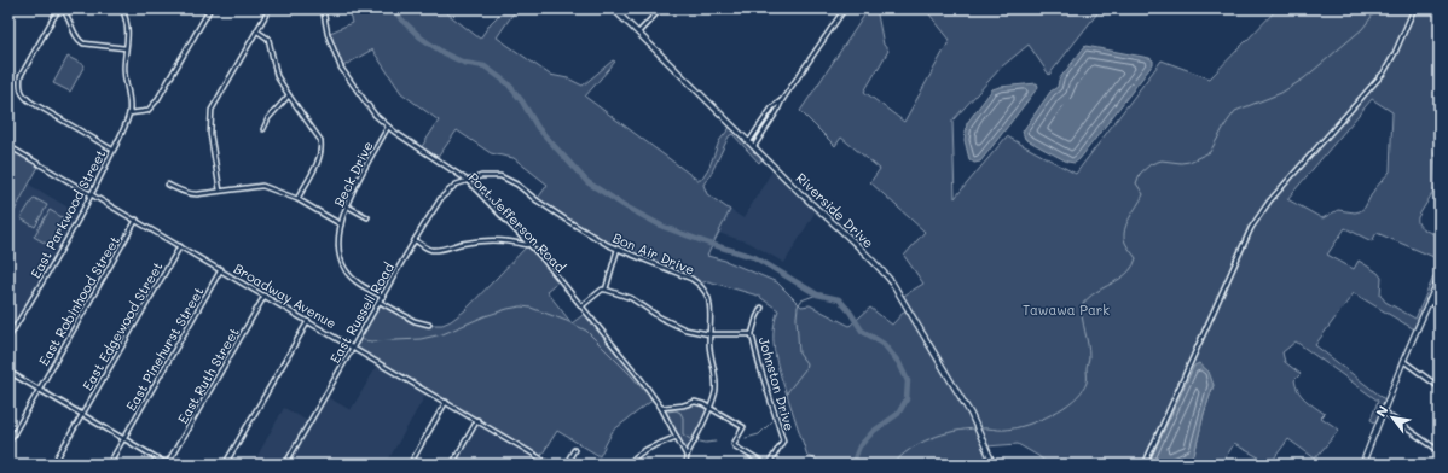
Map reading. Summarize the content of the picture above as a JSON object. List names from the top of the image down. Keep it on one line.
{"streets":{"main road":["Riverside Drive"],"street":["Beck Drive","East Parkwood Street","Port Jefferson Road","Bon Air Drive","Broadway Avenue","East Robinhood Street","East Russell Road","East Edgewood Street","East Pinehurst Street","East Ruth Street","Johnston Drive"]},"crossings":[["Beck Drive","Port Jefferson Road"],["Beck Drive","East Russell Road"],["East Parkwood Street","Broadway Avenue"],["Port Jefferson Road","Bon Air Drive"],["Port Jefferson Road","East Russell Road"],["Bon Air Drive","East Russell Road"],["Broadway Avenue","East Robinhood Street"],["Broadway Avenue","East Russell Road"],["Broadway Avenue","East Edgewood Street"],["Broadway Avenue","East Pinehurst Street"],["Broadway Avenue","East Ruth Street"]],"parks":["Tawawa Park"],"north":"top left"}
